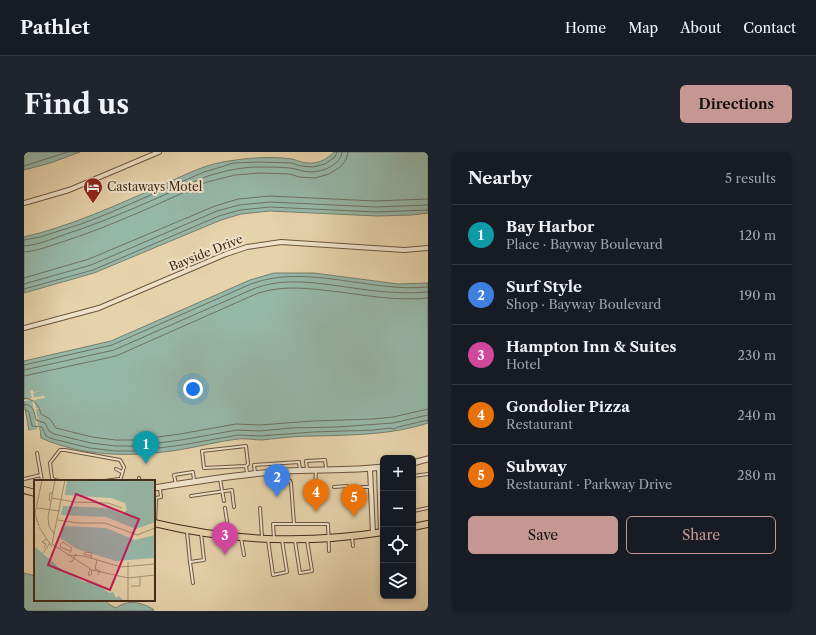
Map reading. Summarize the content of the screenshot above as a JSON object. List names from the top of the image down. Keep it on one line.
{"streets":{"street":["Bayside Drive"]},"places":{"hotel":["Castaways Motel"]},"page":{"header":"Pathlet","nav":["Home","Map","About","Contact"],"buttons":["Directions",["Save","Share"]],"title":"Find us","heading":["Nearby","5 results"],"list":[{"mark":"1","name":"Bay Harbor","note":"Place · Bayway Boulevard","value":"120 m"},{"mark":"2","name":"Surf Style","note":"Shop · Bayway Boulevard","value":"190 m"},{"mark":"3","name":"Hampton Inn & Suites","note":"Hotel","value":"230 m"},{"mark":"4","name":"Gondolier Pizza","note":"Restaurant","value":"240 m"},{"mark":"5","name":"Subway","note":"Restaurant · Parkway Drive","value":"280 m"}],"pins":["1","2","4","5","3"],"map_buttons":["+","−"]}}
